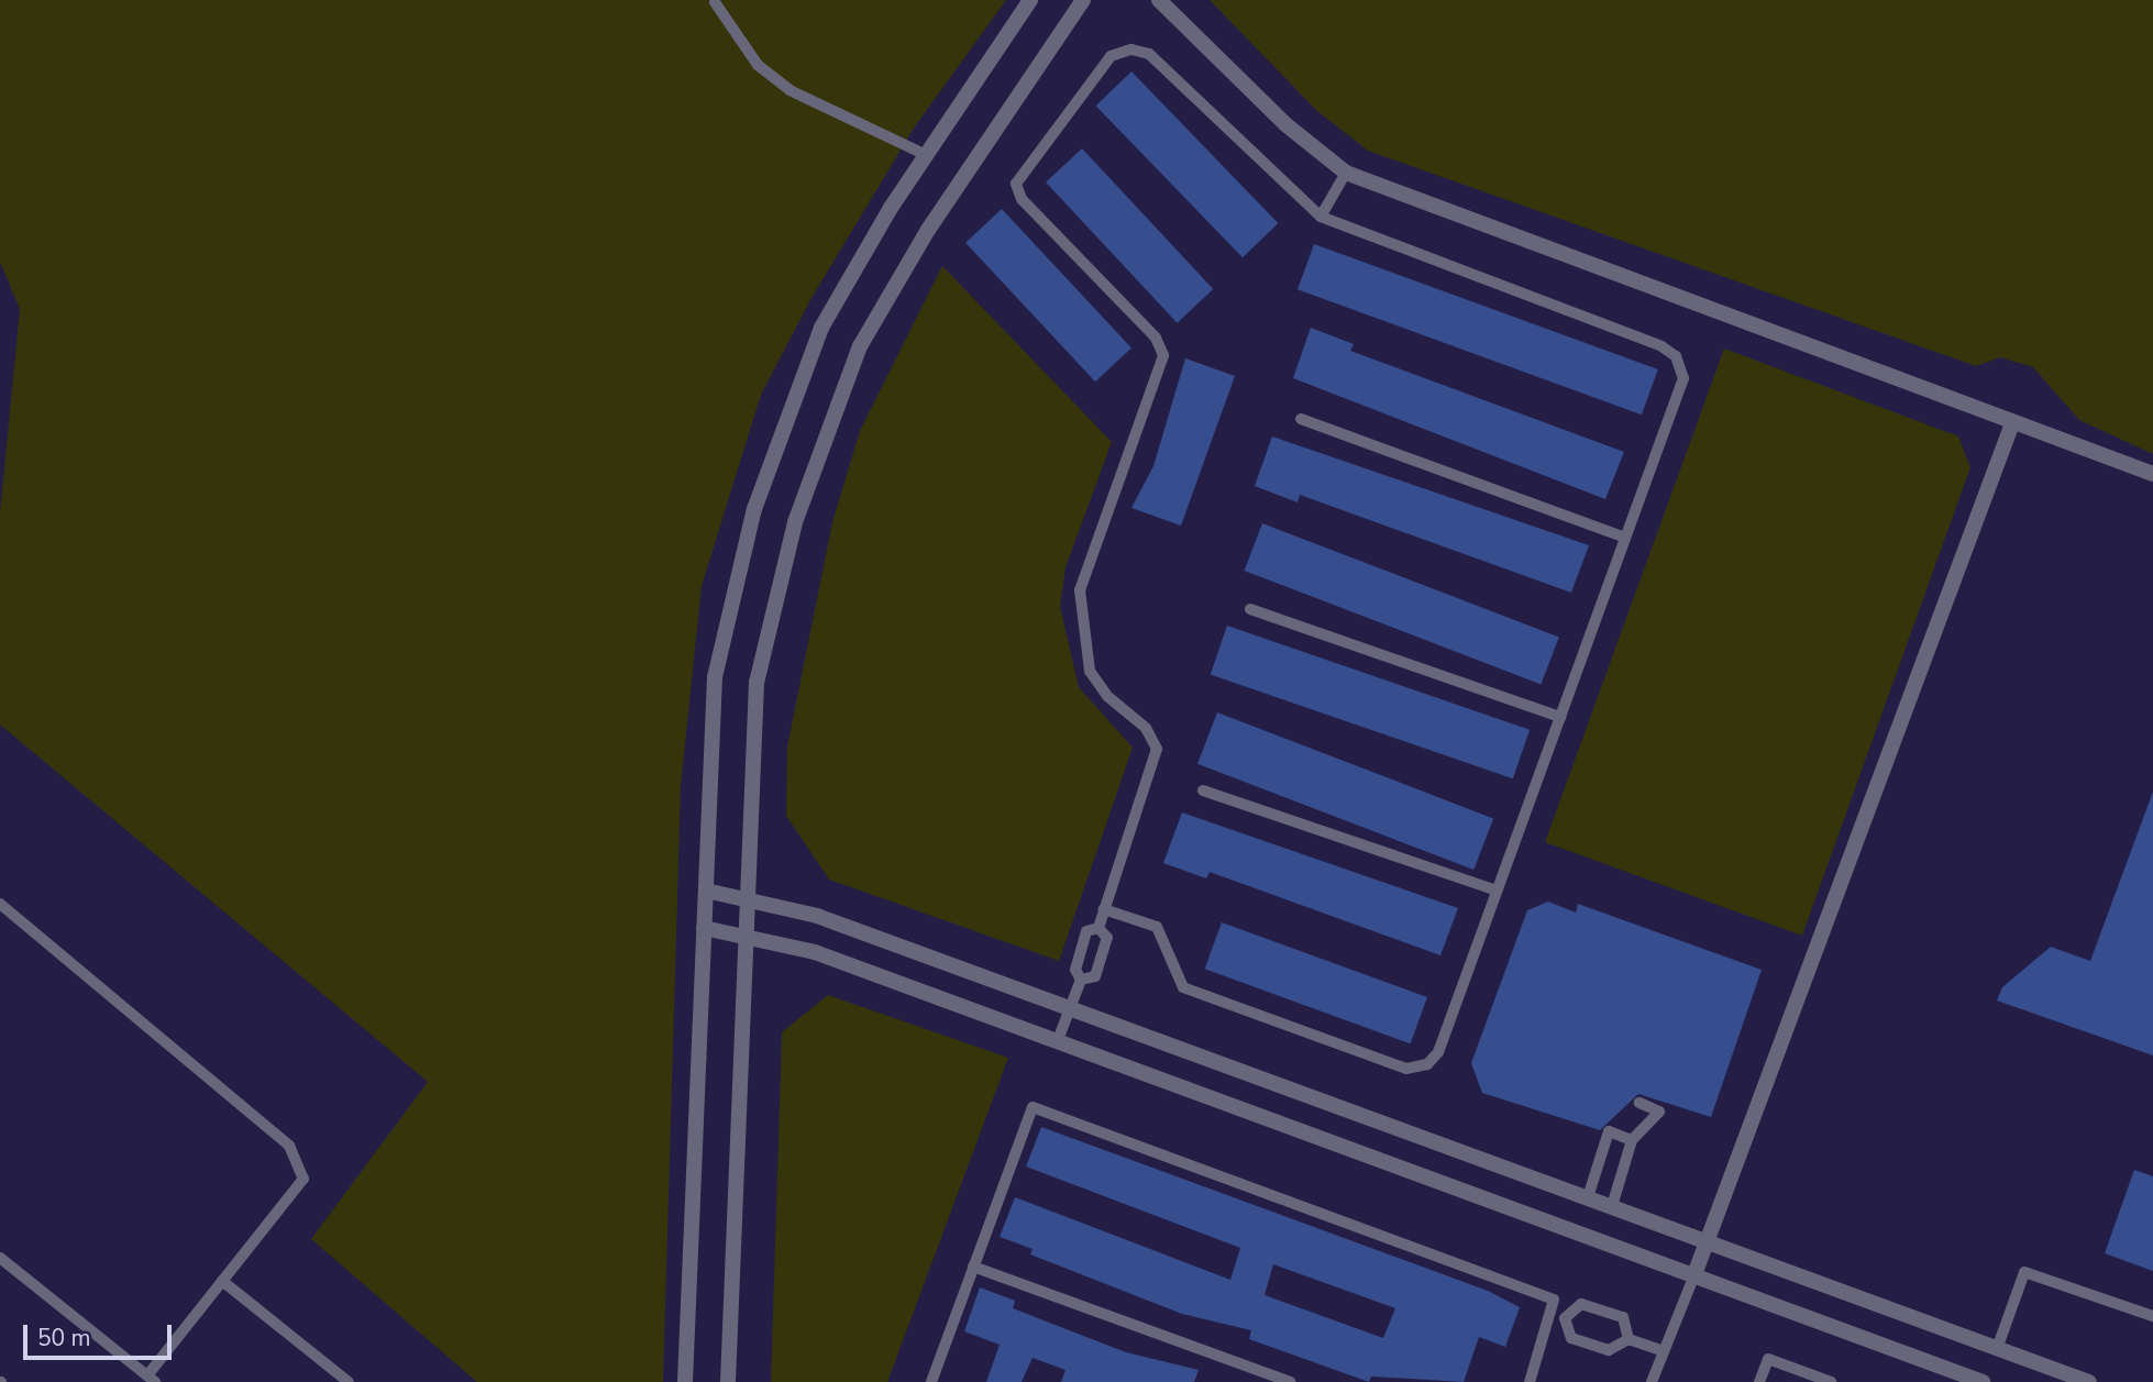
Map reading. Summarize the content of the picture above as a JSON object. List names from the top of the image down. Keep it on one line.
{"scale_bar":"50 m"}
